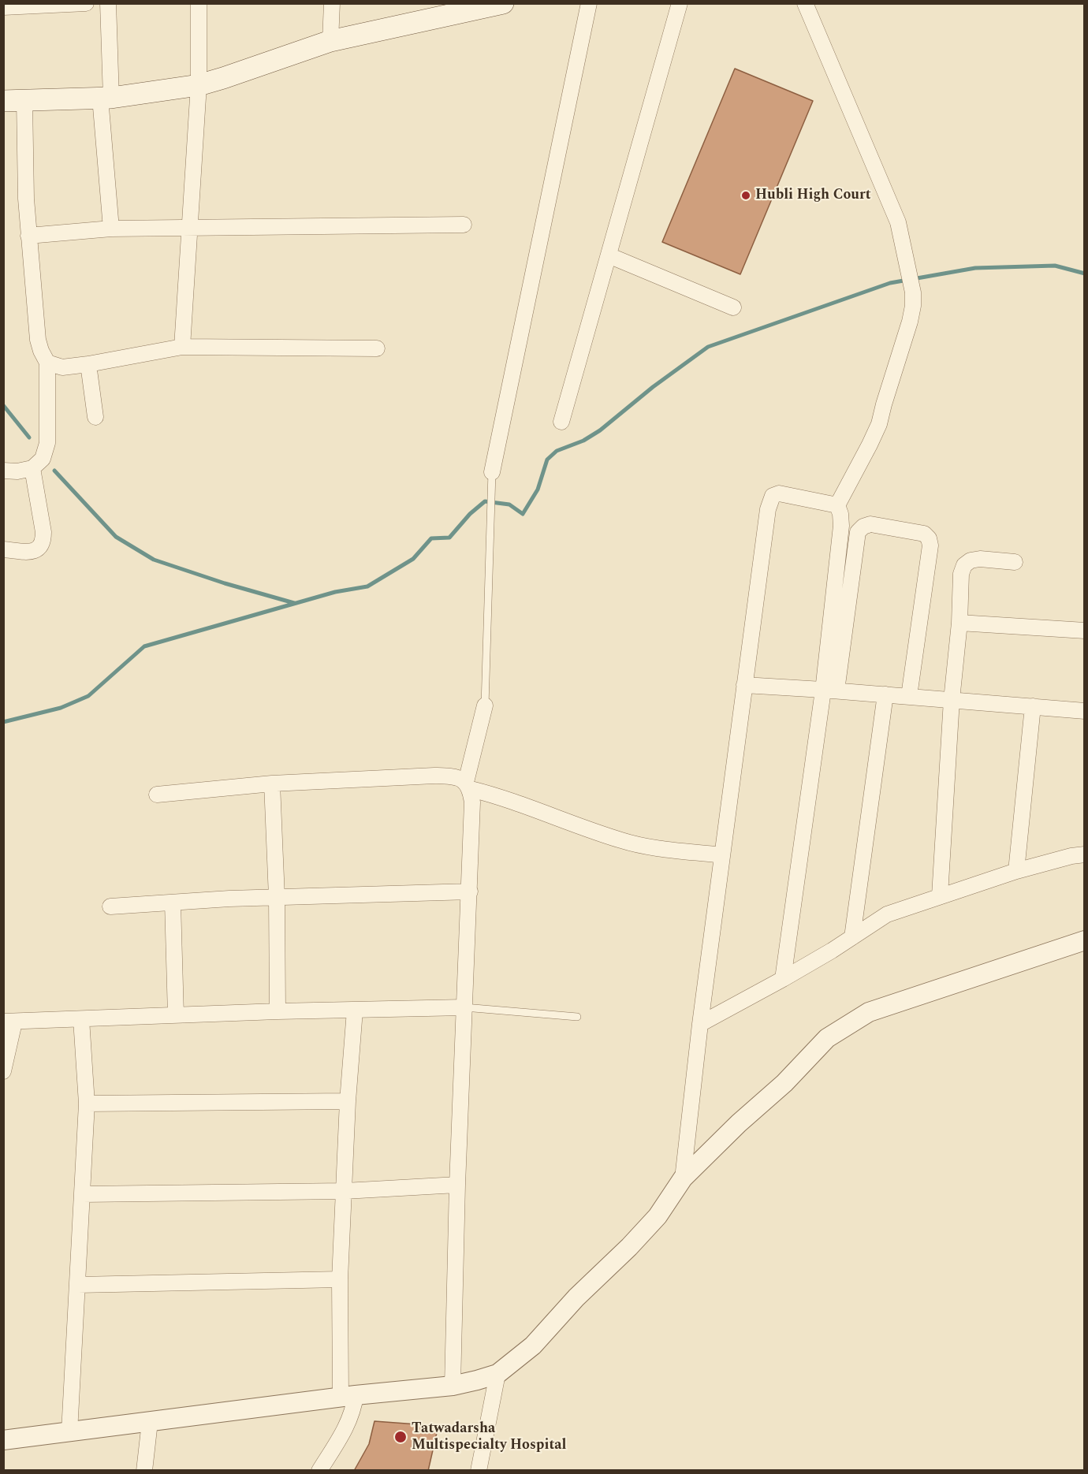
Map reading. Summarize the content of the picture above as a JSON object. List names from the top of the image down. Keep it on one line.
{"places":["Hubli High Court","Tatwadarsha Multispecialty Hospital"]}
